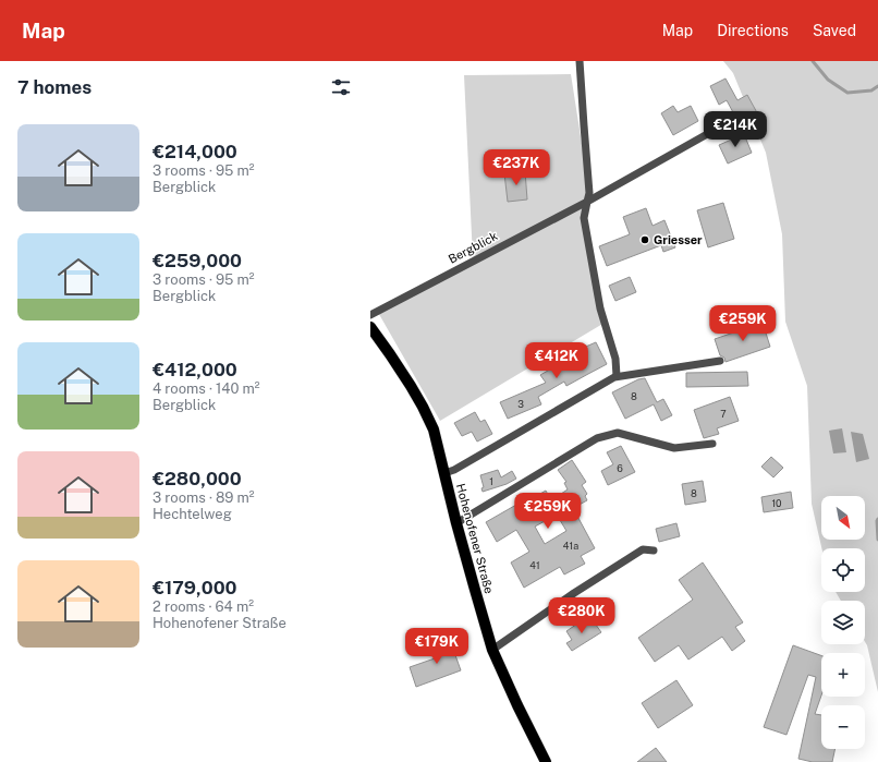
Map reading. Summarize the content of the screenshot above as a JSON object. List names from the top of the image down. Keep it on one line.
{"streets":{"main road":["Hohenofener Straße"],"street":["Bergblick"]},"places":["Griesser"],"house_numbers":["8","3","7","6","1","8","10","41a","41"],"north":"bottom right","page":{"header":"Map","nav":["Map","Directions","Saved"],"heading":"7 homes","price":["€214K","€237K","€259K","€412K","€259K","€280K","€179K"],"list":[{"name":"€214,000","note":"3 rooms · 95 m² · Bergblick"},{"name":"€259,000","note":"3 rooms · 95 m² · Bergblick"},{"name":"€412,000","note":"4 rooms · 140 m² · Bergblick"},{"name":"€280,000","note":"3 rooms · 89 m² · Hechtelweg"},{"name":"€179,000","note":"2 rooms · 64 m² · Hohenofener Straße"}],"map_buttons":["+","−"]}}
